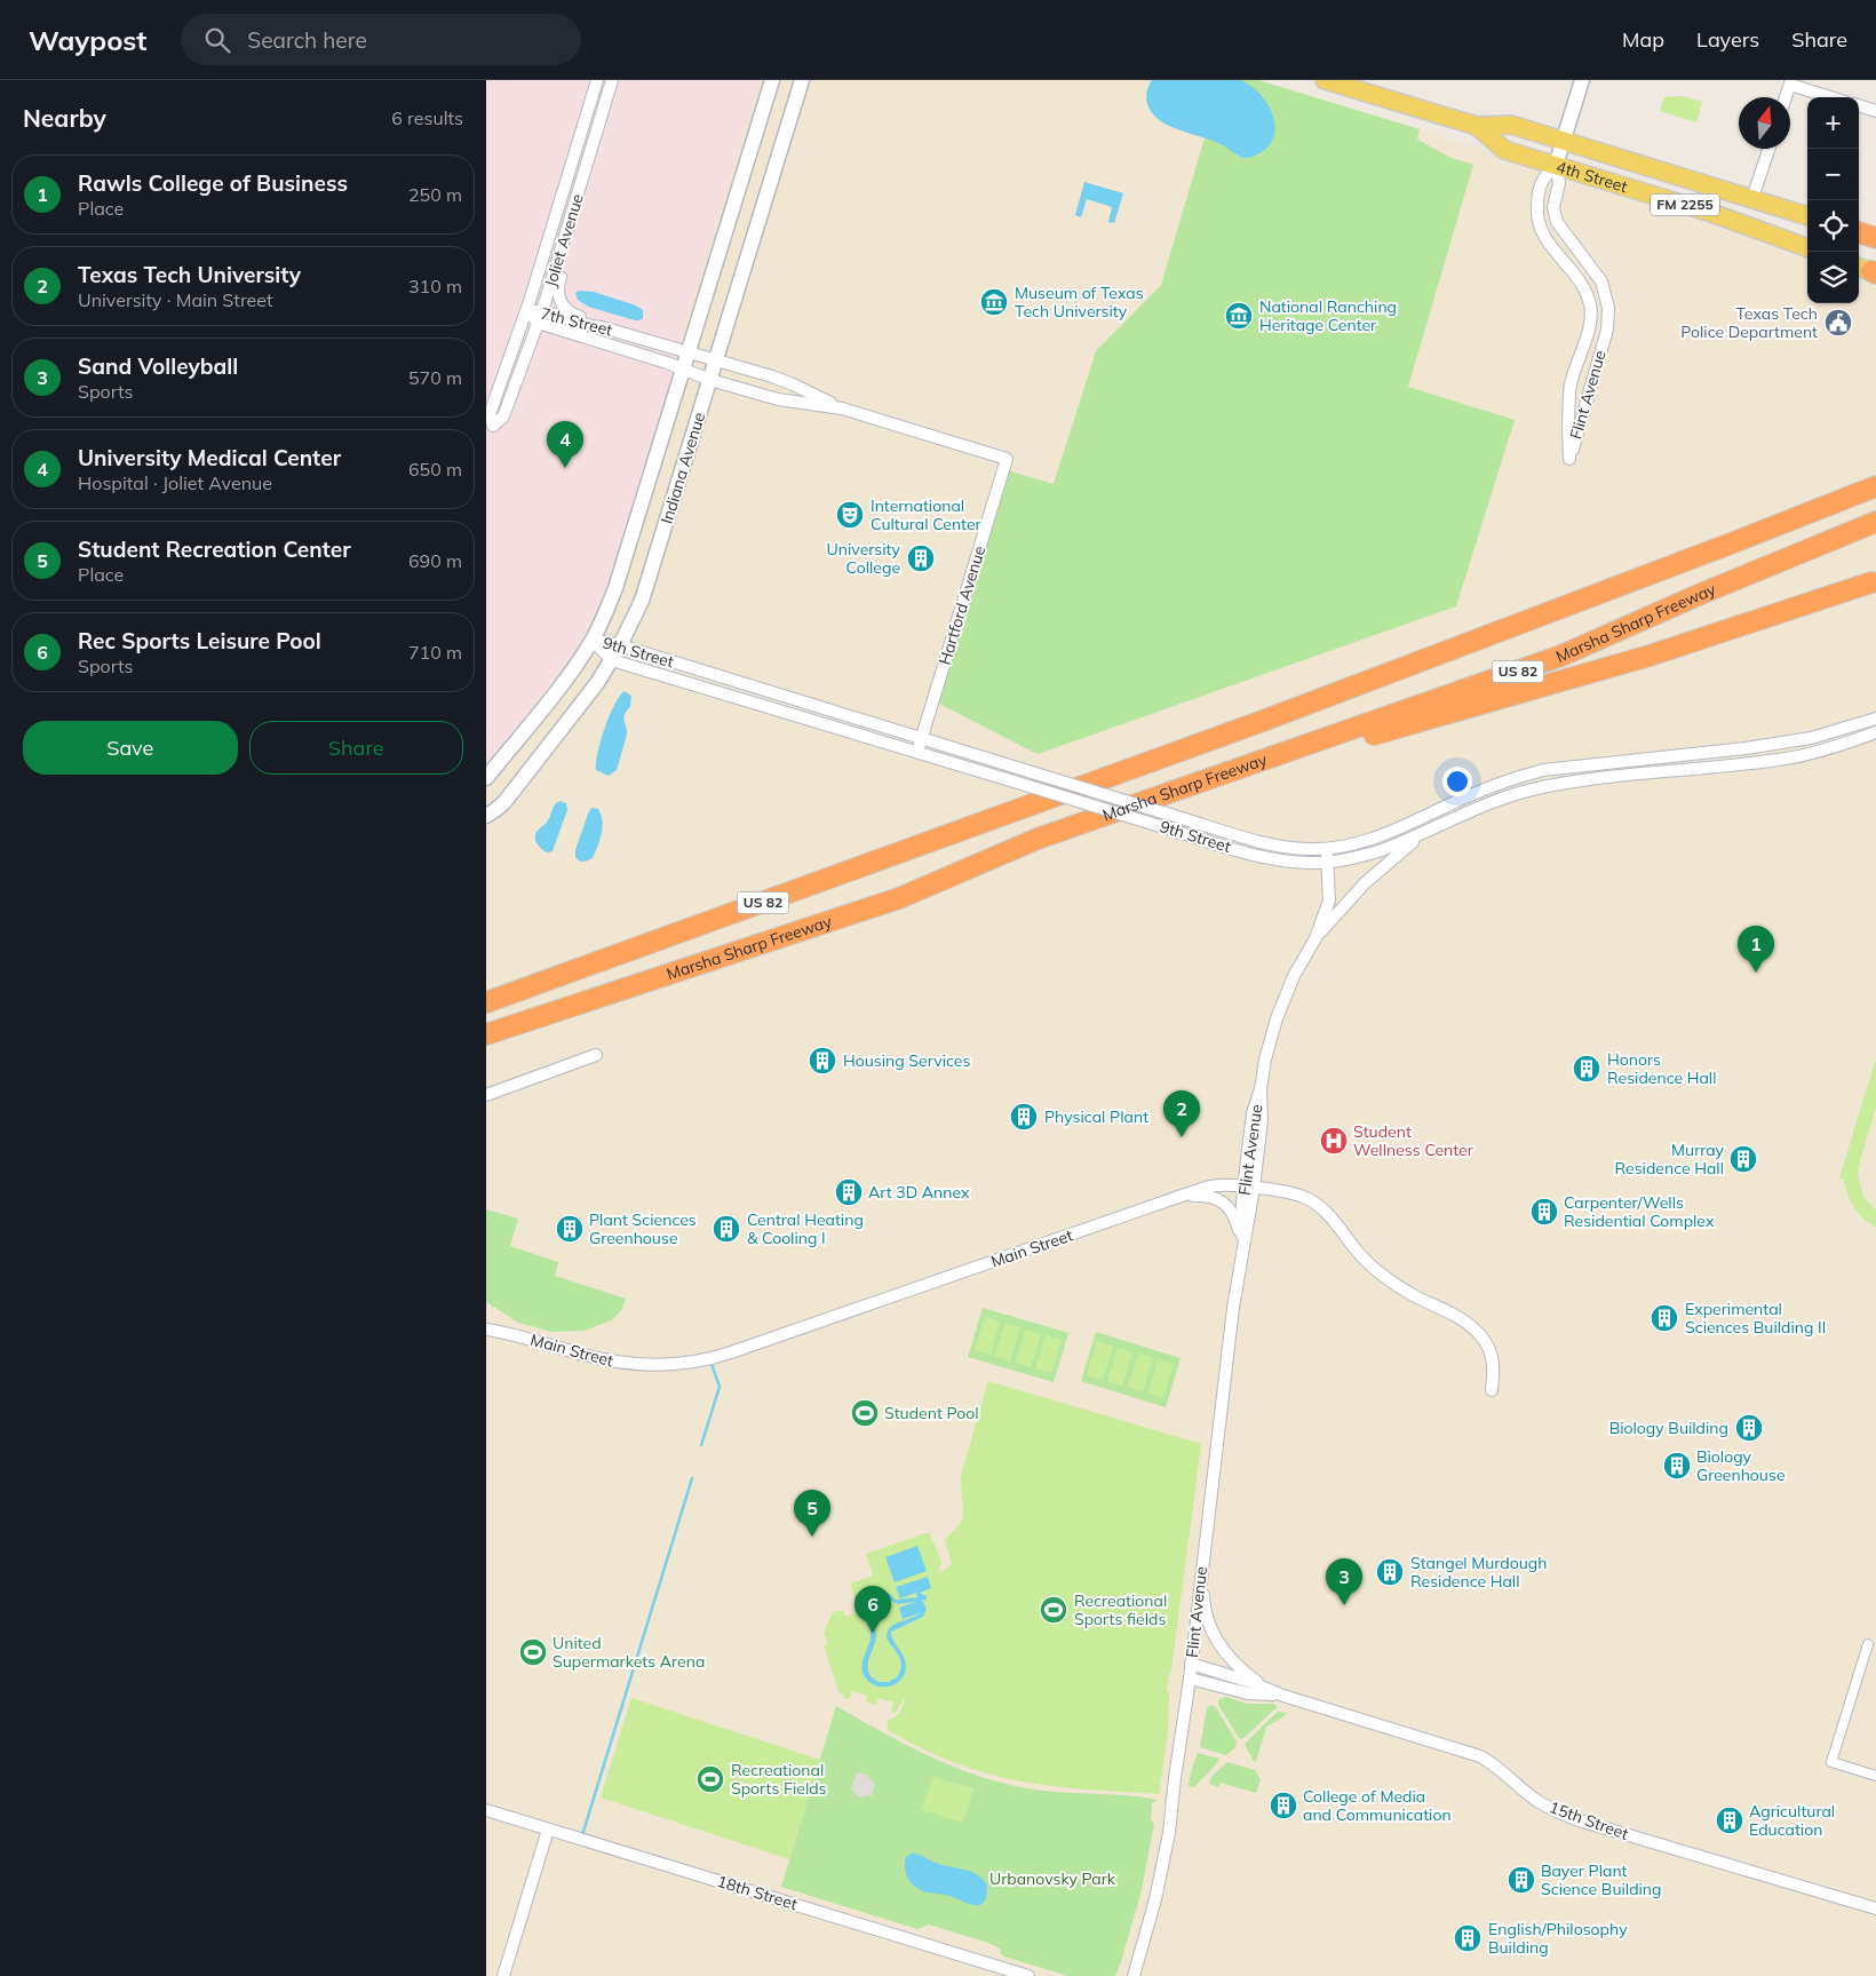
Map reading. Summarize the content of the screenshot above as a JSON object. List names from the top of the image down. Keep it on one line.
{"streets":{"highway":["Marsha Sharp Freeway","US 82"],"main road":["4th Street","FM 2255"],"street":["Joliet Avenue","7th Street","Flint Avenue","Indiana Avenue","Hartford Avenue","9th Street","Main Street","15th Street","18th Street"]},"crossings":[["4th Street","Flint Avenue"],["Joliet Avenue","7th Street"],["7th Street","Indiana Avenue"],["7th Street","Hartford Avenue"],["Flint Avenue","9th Street"],["Flint Avenue","Main Street"],["Flint Avenue","15th Street"],["Indiana Avenue","9th Street"],["Hartford Avenue","9th Street"]],"parks":["Urbanovsky Park"],"places":{"museum":["Museum of Texas Tech University","National Ranching Heritage Center"],"public building":["Texas Tech Police Department"],"theatre":["International Cultural Center"],"building":["University College","Housing Services","Honors Residence Hall","Physical Plant","Murray Residence Hall","Art 3D Annex","Carpenter/Wells Residential Complex","Plant Sciences Greenhouse","Central Heating & Cooling I","Experimental Sciences Building II","Biology Building","Biology Greenhouse","Stangel Murdough Residence Hall","College of Media and Communication","Agricultural Education","Bayer Plant Science Building","English/Philosophy Building"],"hospital":["Student Wellness Center"],"sports":["Student Pool","Recreational Sports fields","United Supermarkets Arena","Recreational Sports Fields"]},"north":"top","page":{"header":"Waypost","search":"Search here","nav":["Map","Layers","Share"],"heading":["Nearby","6 results"],"map_buttons":["+","−"],"list":[{"mark":"1","name":"Rawls College of Business","note":"Place","value":"250 m"},{"mark":"2","name":"Texas Tech University","note":"University · Main Street","value":"310 m"},{"mark":"3","name":"Sand Volleyball","note":"Sports","value":"570 m"},{"mark":"4","name":"University Medical Center","note":"Hospital · Joliet Avenue","value":"650 m"},{"mark":"5","name":"Student Recreation Center","note":"Place","value":"690 m"},{"mark":"6","name":"Rec Sports Leisure Pool","note":"Sports","value":"710 m"}],"pins":["4","1","2","5","3","6"],"buttons":["Save","Share"]}}
